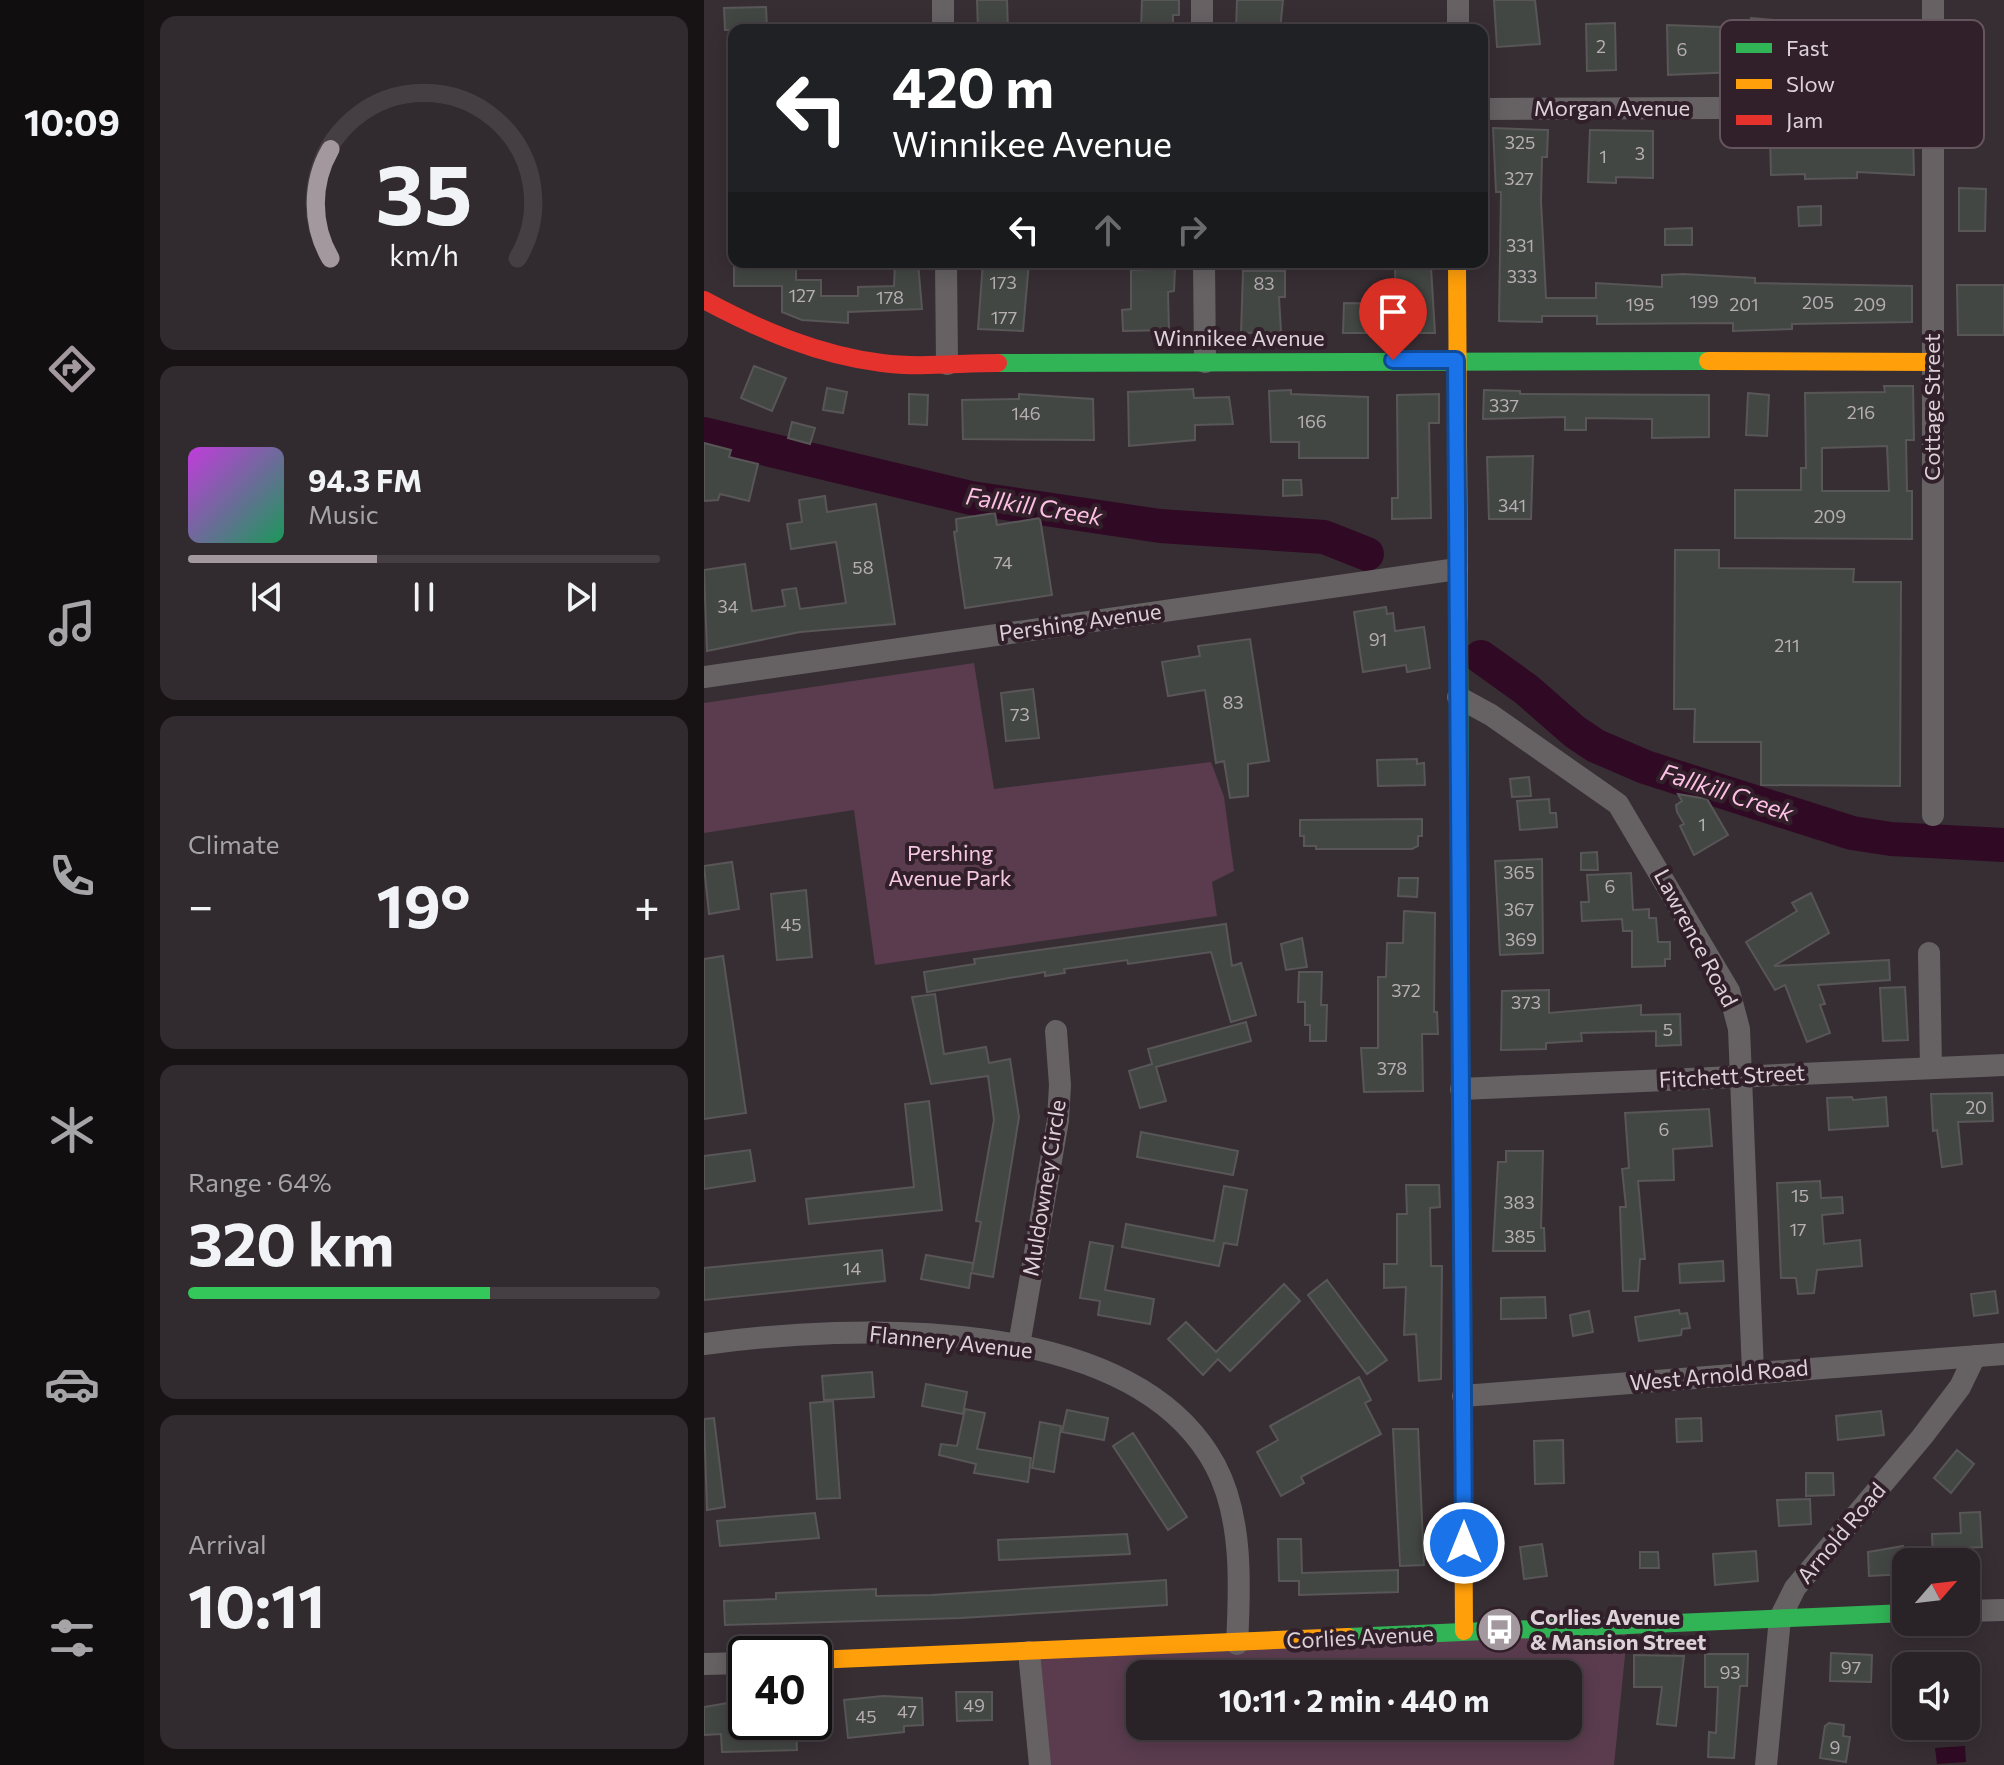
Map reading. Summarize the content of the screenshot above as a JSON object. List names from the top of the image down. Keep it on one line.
{"streets":{"street":["Morgan Avenue","Winnikee Avenue","Cottage Street","Pershing Avenue","Lawrence Road","Fitchett Street","Muldowney Circle","Flannery Avenue","West Arnold Road","Arnold Road","Corlies Avenue"]},"crossings":[["Winnikee Avenue","Cottage Street"],["Lawrence Road","Fitchett Street"],["Lawrence Road","West Arnold Road"],["Muldowney Circle","Flannery Avenue"],["Flannery Avenue","Corlies Avenue"],["West Arnold Road","Arnold Road"],["Arnold Road","Corlies Avenue"]],"water":["Fallkill Creek"],"parks":["Pershing Avenue Park"],"places":{"bus stop":["Corlies Avenue & Mansion Street"]},"house_numbers":["2","6","325","3","1","327","331","333","173","83","127","178","199","205","195","201","209","177","337","216","146","166","341","209","74","58","34","91","211","83","73","1","365","6","367","45","369","372","373","5","378","20","6","15","383","17","385","14","97","93","49","47","45","9"],"legend":["Fast","Slow","Jam"],"north":"top right","page":{"tabs":"10:09","turn":["420 m","Winnikee Avenue"],"song":["94.3 FM","Music"],"tile":["Climate",["Range · 64%","320 km"],["Arrival","10:11"]],"heat":["−","19°","+"],"limit":"40","trip":"10:11 · 2 min · 440 m","gauge":["35","km/h"]}}
